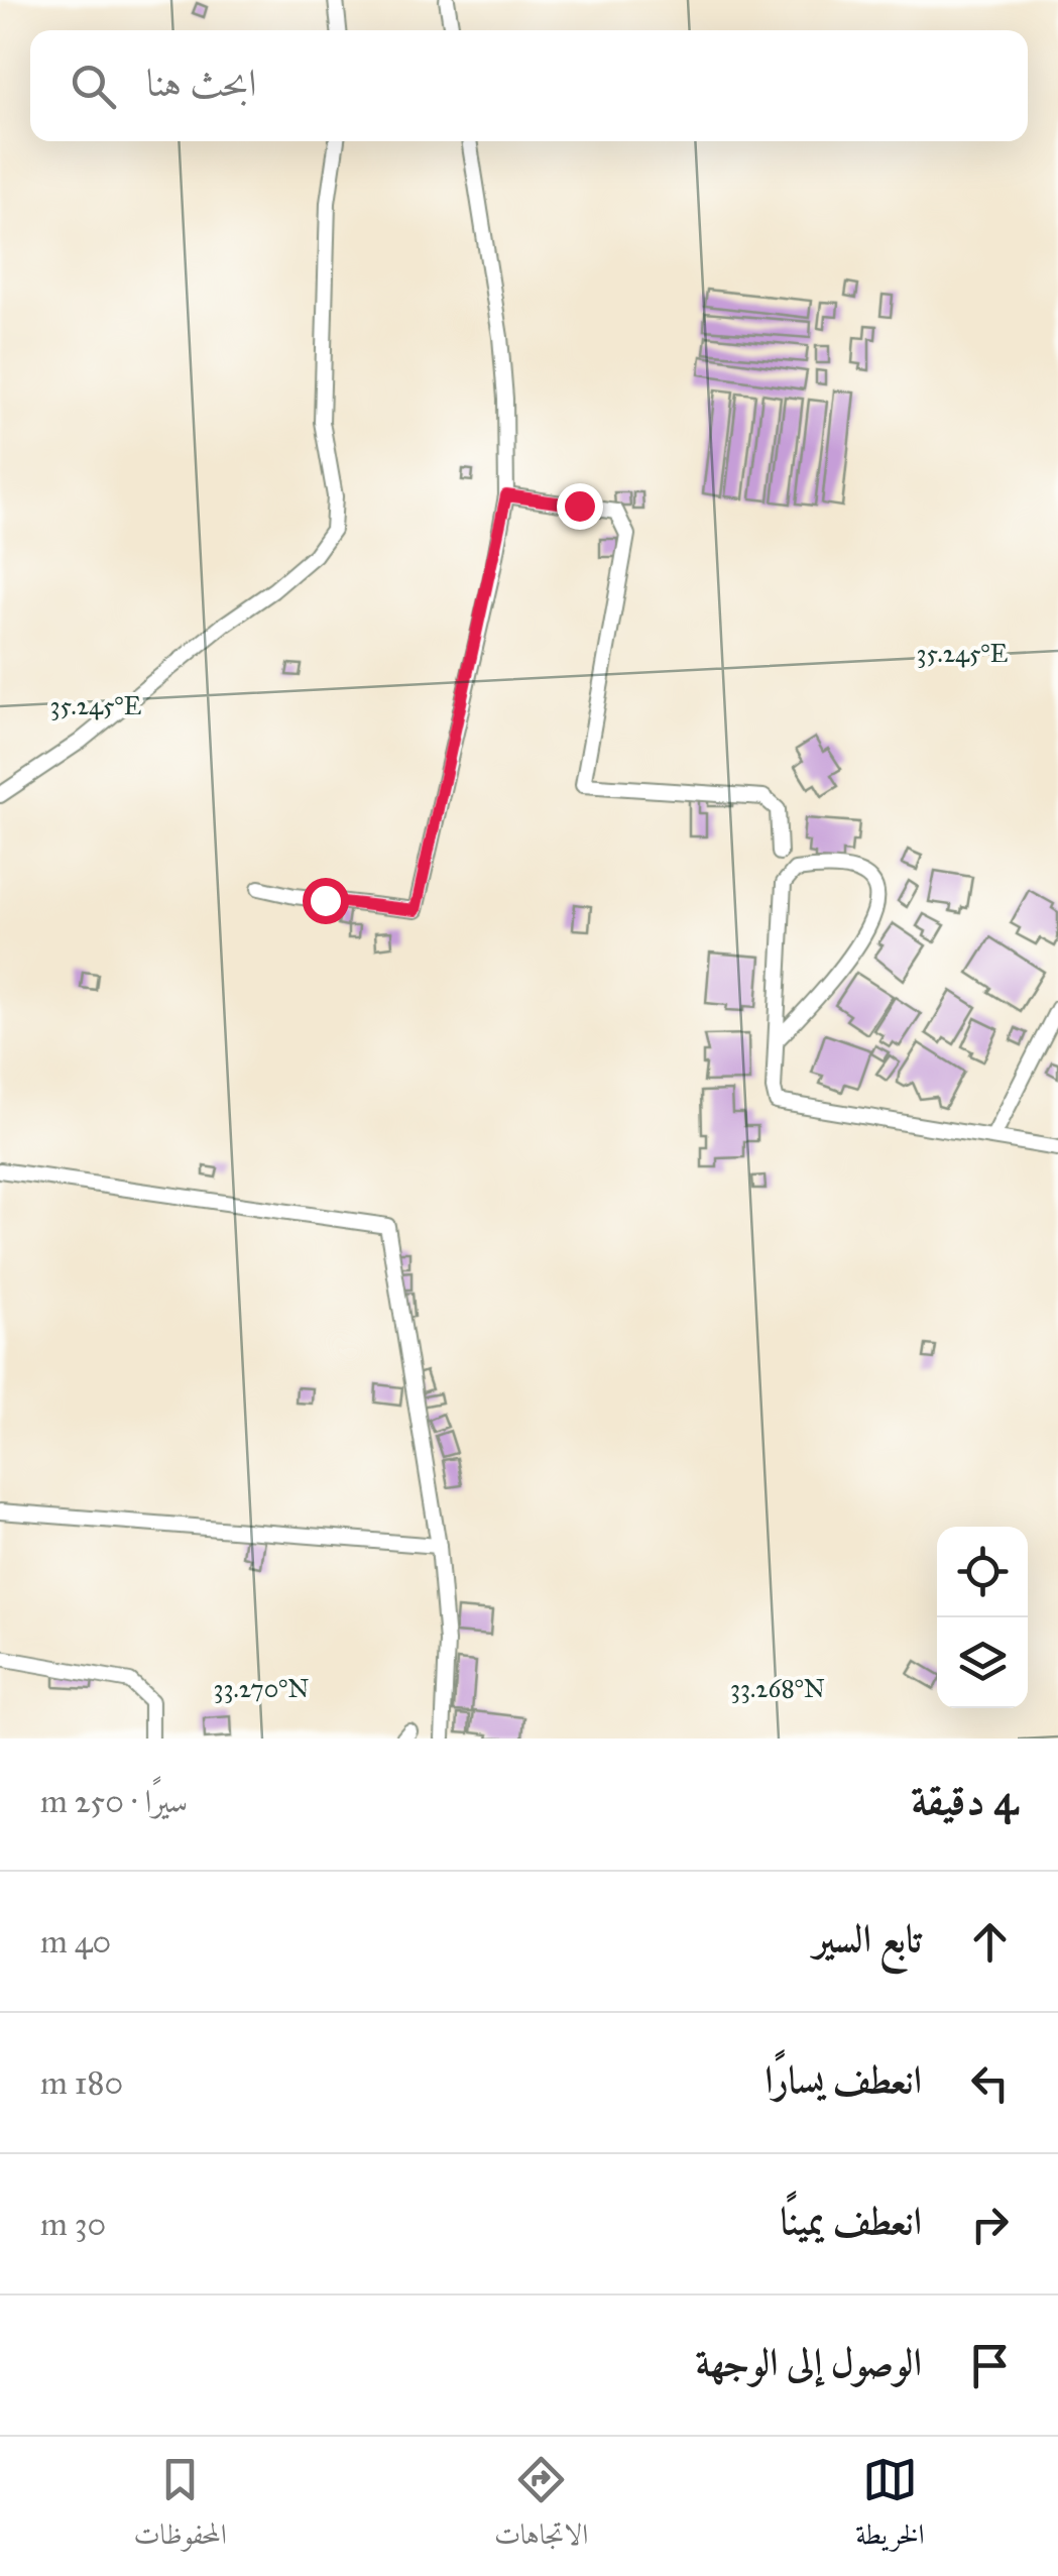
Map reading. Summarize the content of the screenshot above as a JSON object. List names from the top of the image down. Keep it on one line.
{"page":{"search":"ابحث هنا","heading":["4 دقيقة","سيرًا · 250 m"],"list":[["تابع السير","40 m"],["انعطف يسارًا","180 m"],["انعطف يمينًا","30 m"],"الوصول إلى الوجهة"],"nav":["الخريطة","الاتجاهات","المحفوظات"]},"coordinates":["35.245°E","33.270°N","33.268°N"]}
